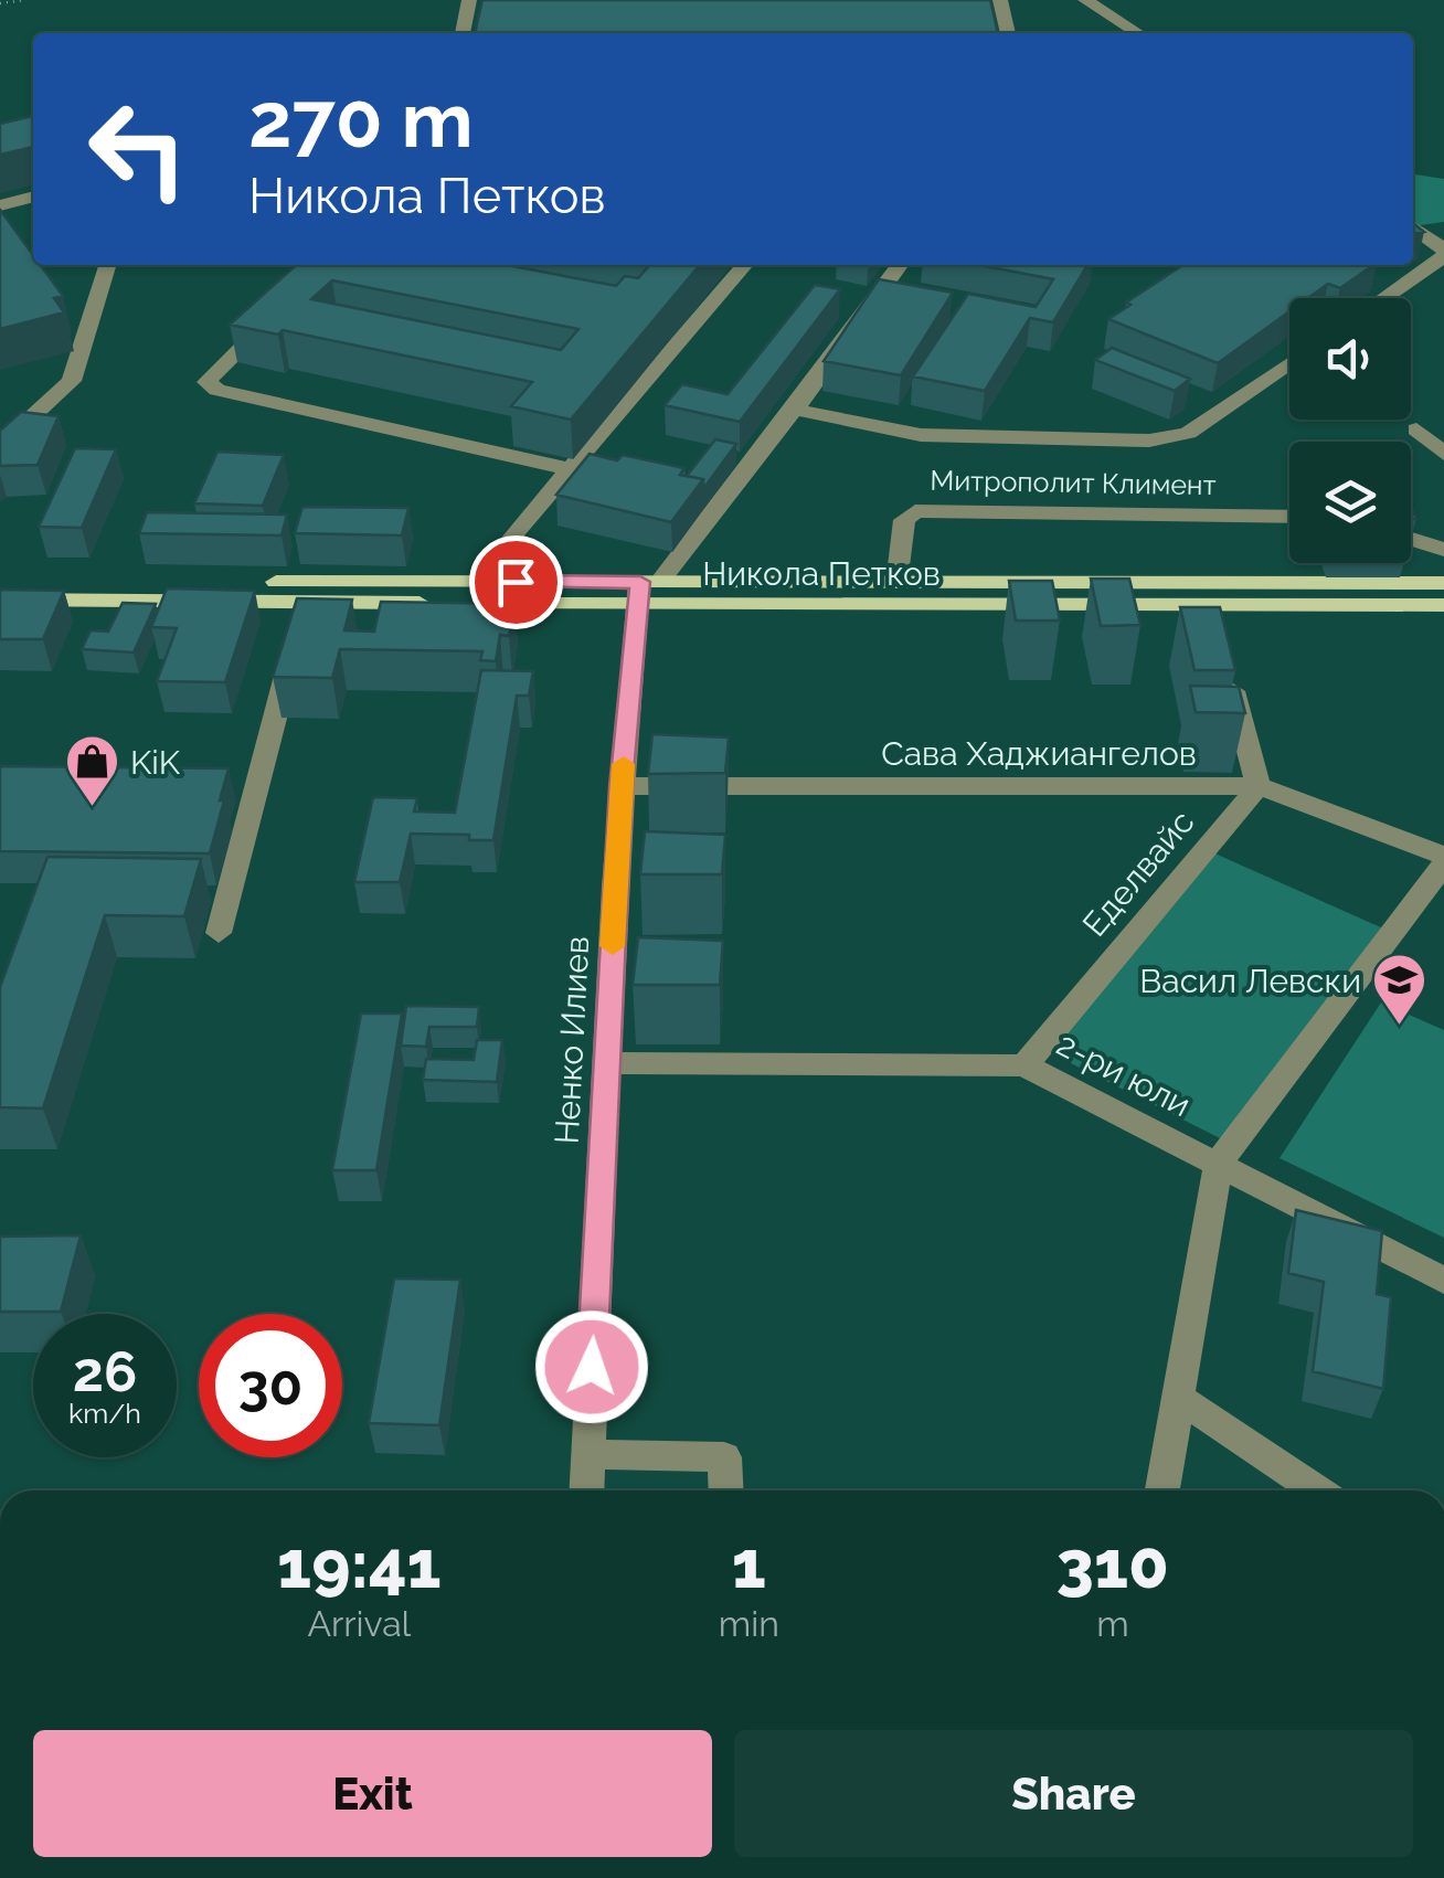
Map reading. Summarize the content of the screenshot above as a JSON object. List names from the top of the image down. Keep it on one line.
{"streets":{"main road":["Никола Петков"],"street":["Митрополит Климент","Сава Хаджиангелов","Еделвайс","Ненко Илиев","2-ри юли"]},"crossings":[["Митрополит Климент","Никола Петков"],["Никола Петков","Ненко Илиев"],["Сава Хаджиангелов","Еделвайс"],["Сава Хаджиангелов","Ненко Илиев"],["Еделвайс","2-ри юли"],["Ненко Илиев","2-ри юли"]],"places":{"shop":["KiK"],"school or university":["Васил Левски"]},"page":{"turn":["270 m","Никола Петков"],"speed":"26 km/h","limit":"30","eta":["19:41","Arrival","1","min","310","m"],"buttons":["Exit","Share"]}}
